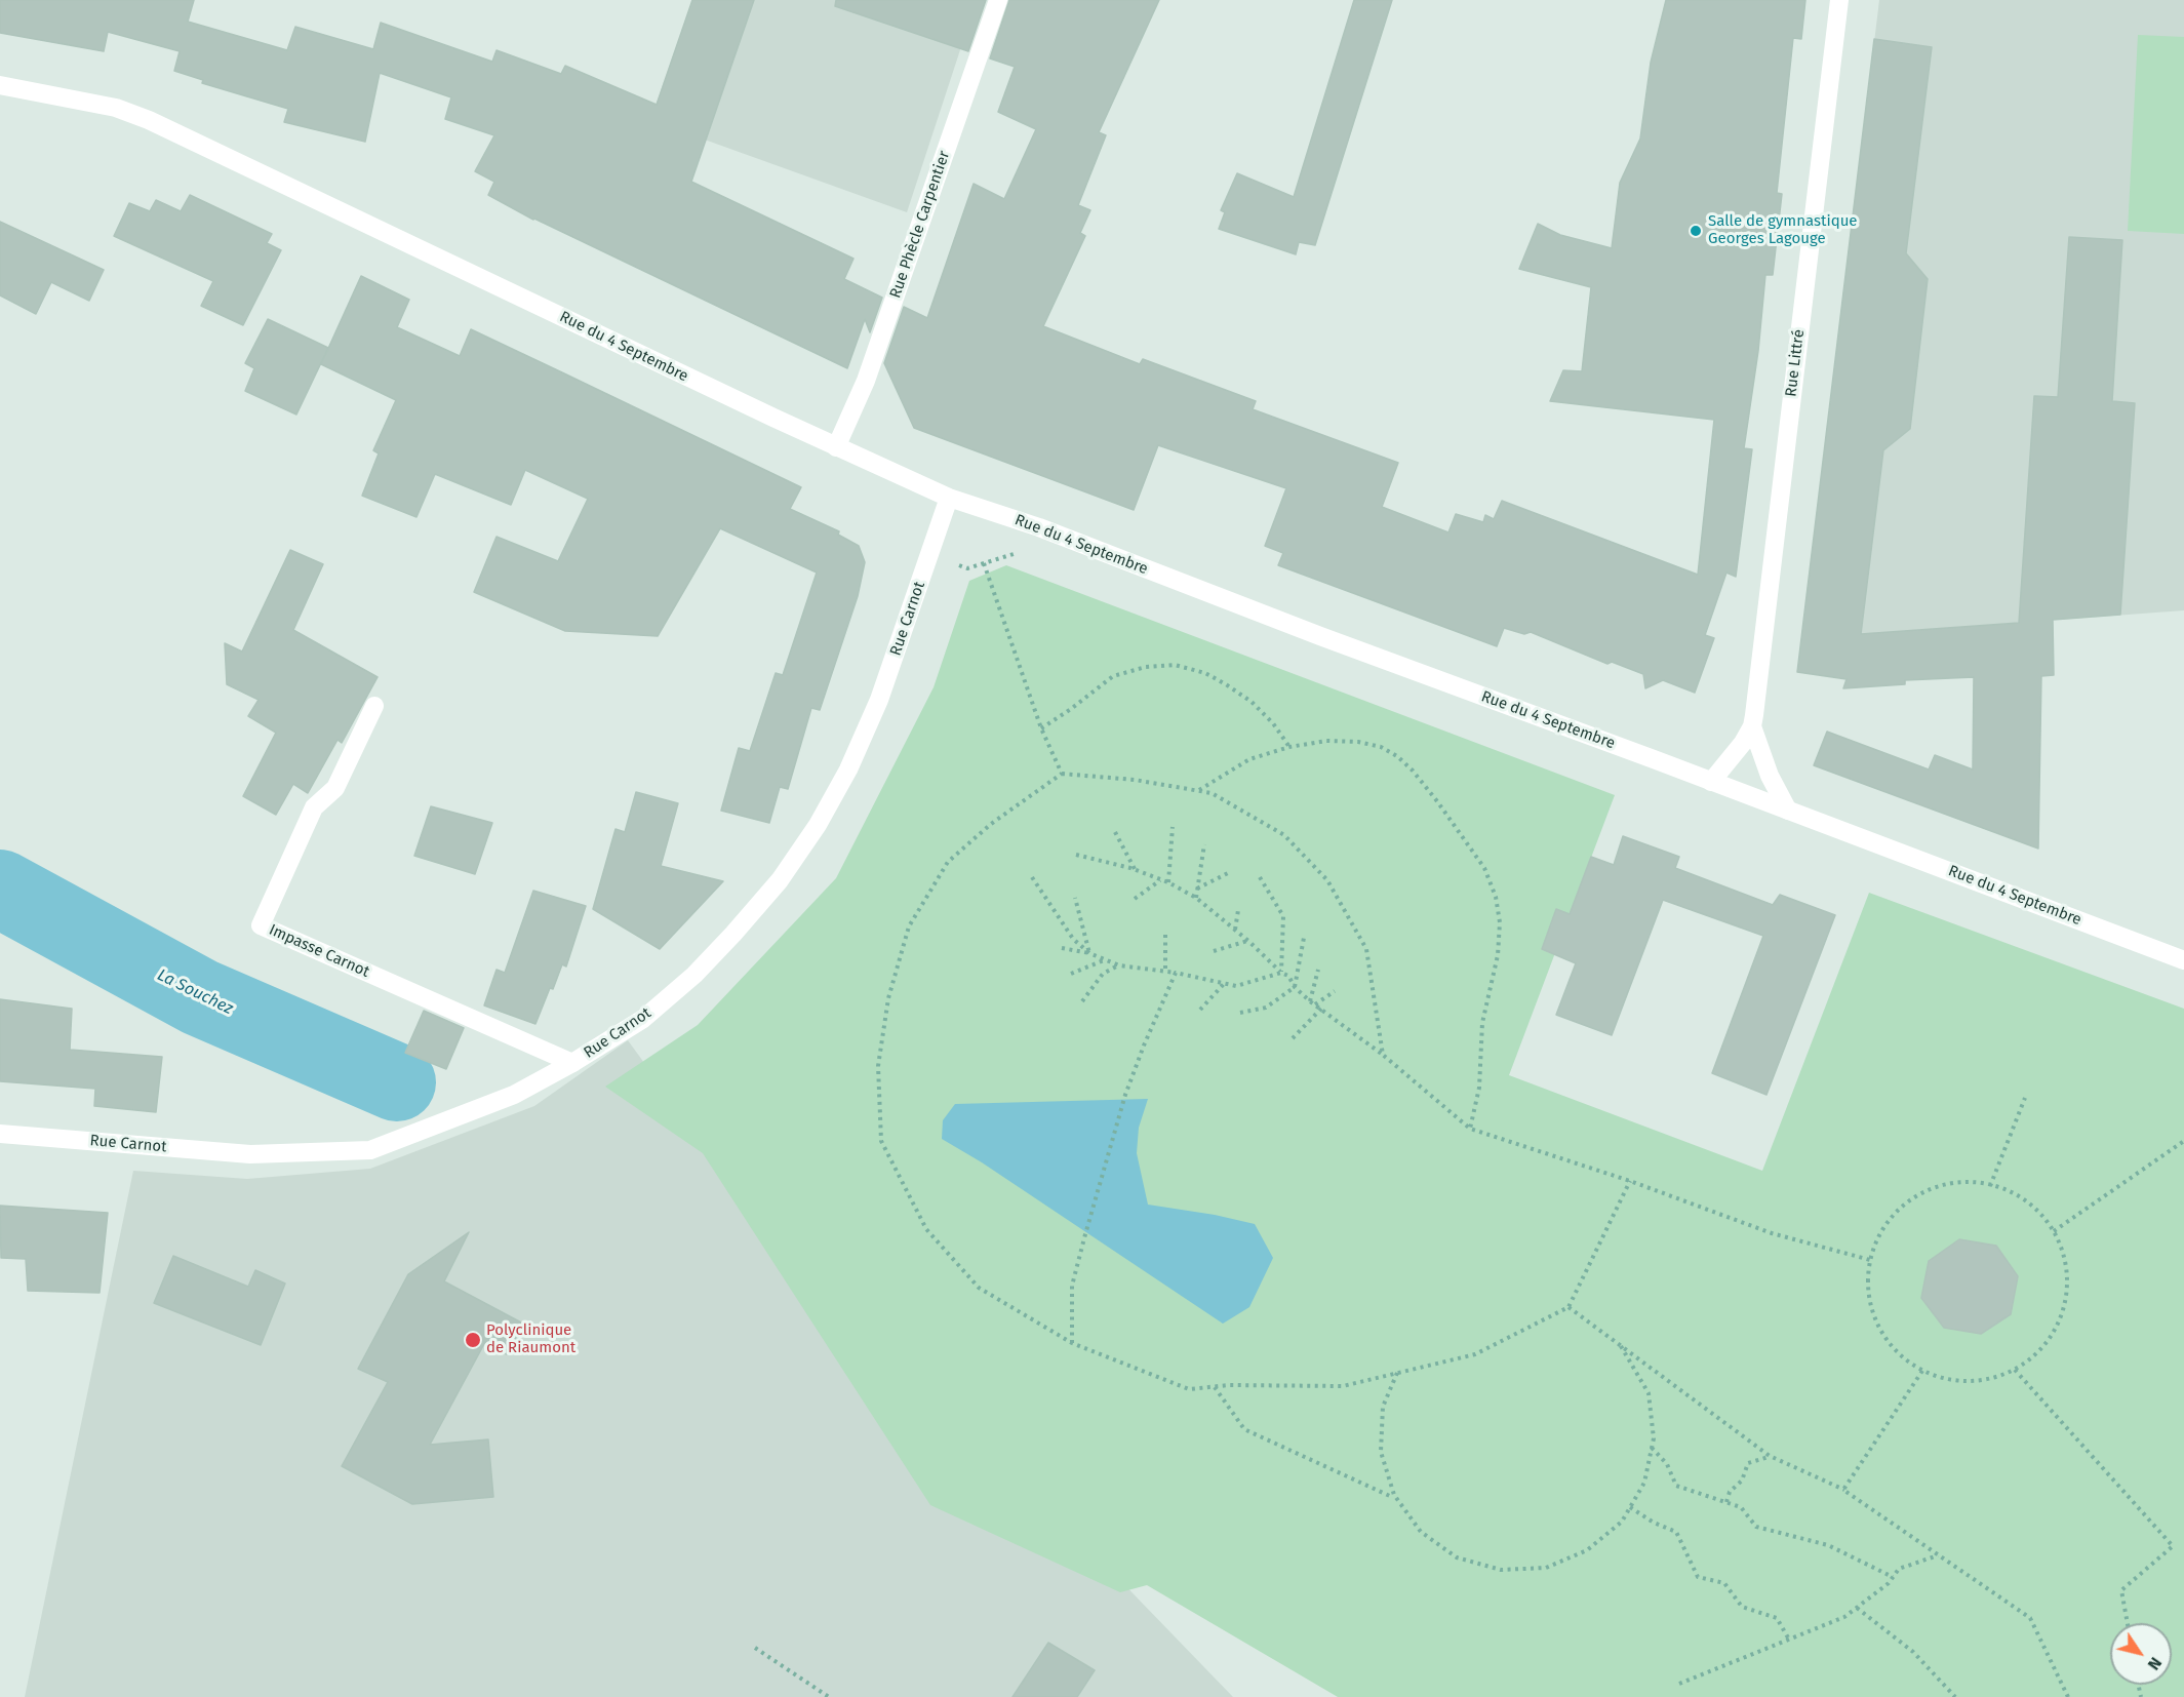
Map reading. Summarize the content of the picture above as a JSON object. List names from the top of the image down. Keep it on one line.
{"streets":{"street":["Rue Phècle Carpentier","Rue du 4 Septembre","Rue Littré","Rue Carnot","Impasse Carnot"]},"crossings":[["Rue Phècle Carpentier","Rue du 4 Septembre"],["Rue du 4 Septembre","Rue Littré"],["Rue du 4 Septembre","Rue Carnot"],["Rue Carnot","Impasse Carnot"]],"water":["La Souchez"],"places":["Salle de gymnastique Georges Lagouge","Polyclinique de Riaumont"],"north":"bottom right"}
